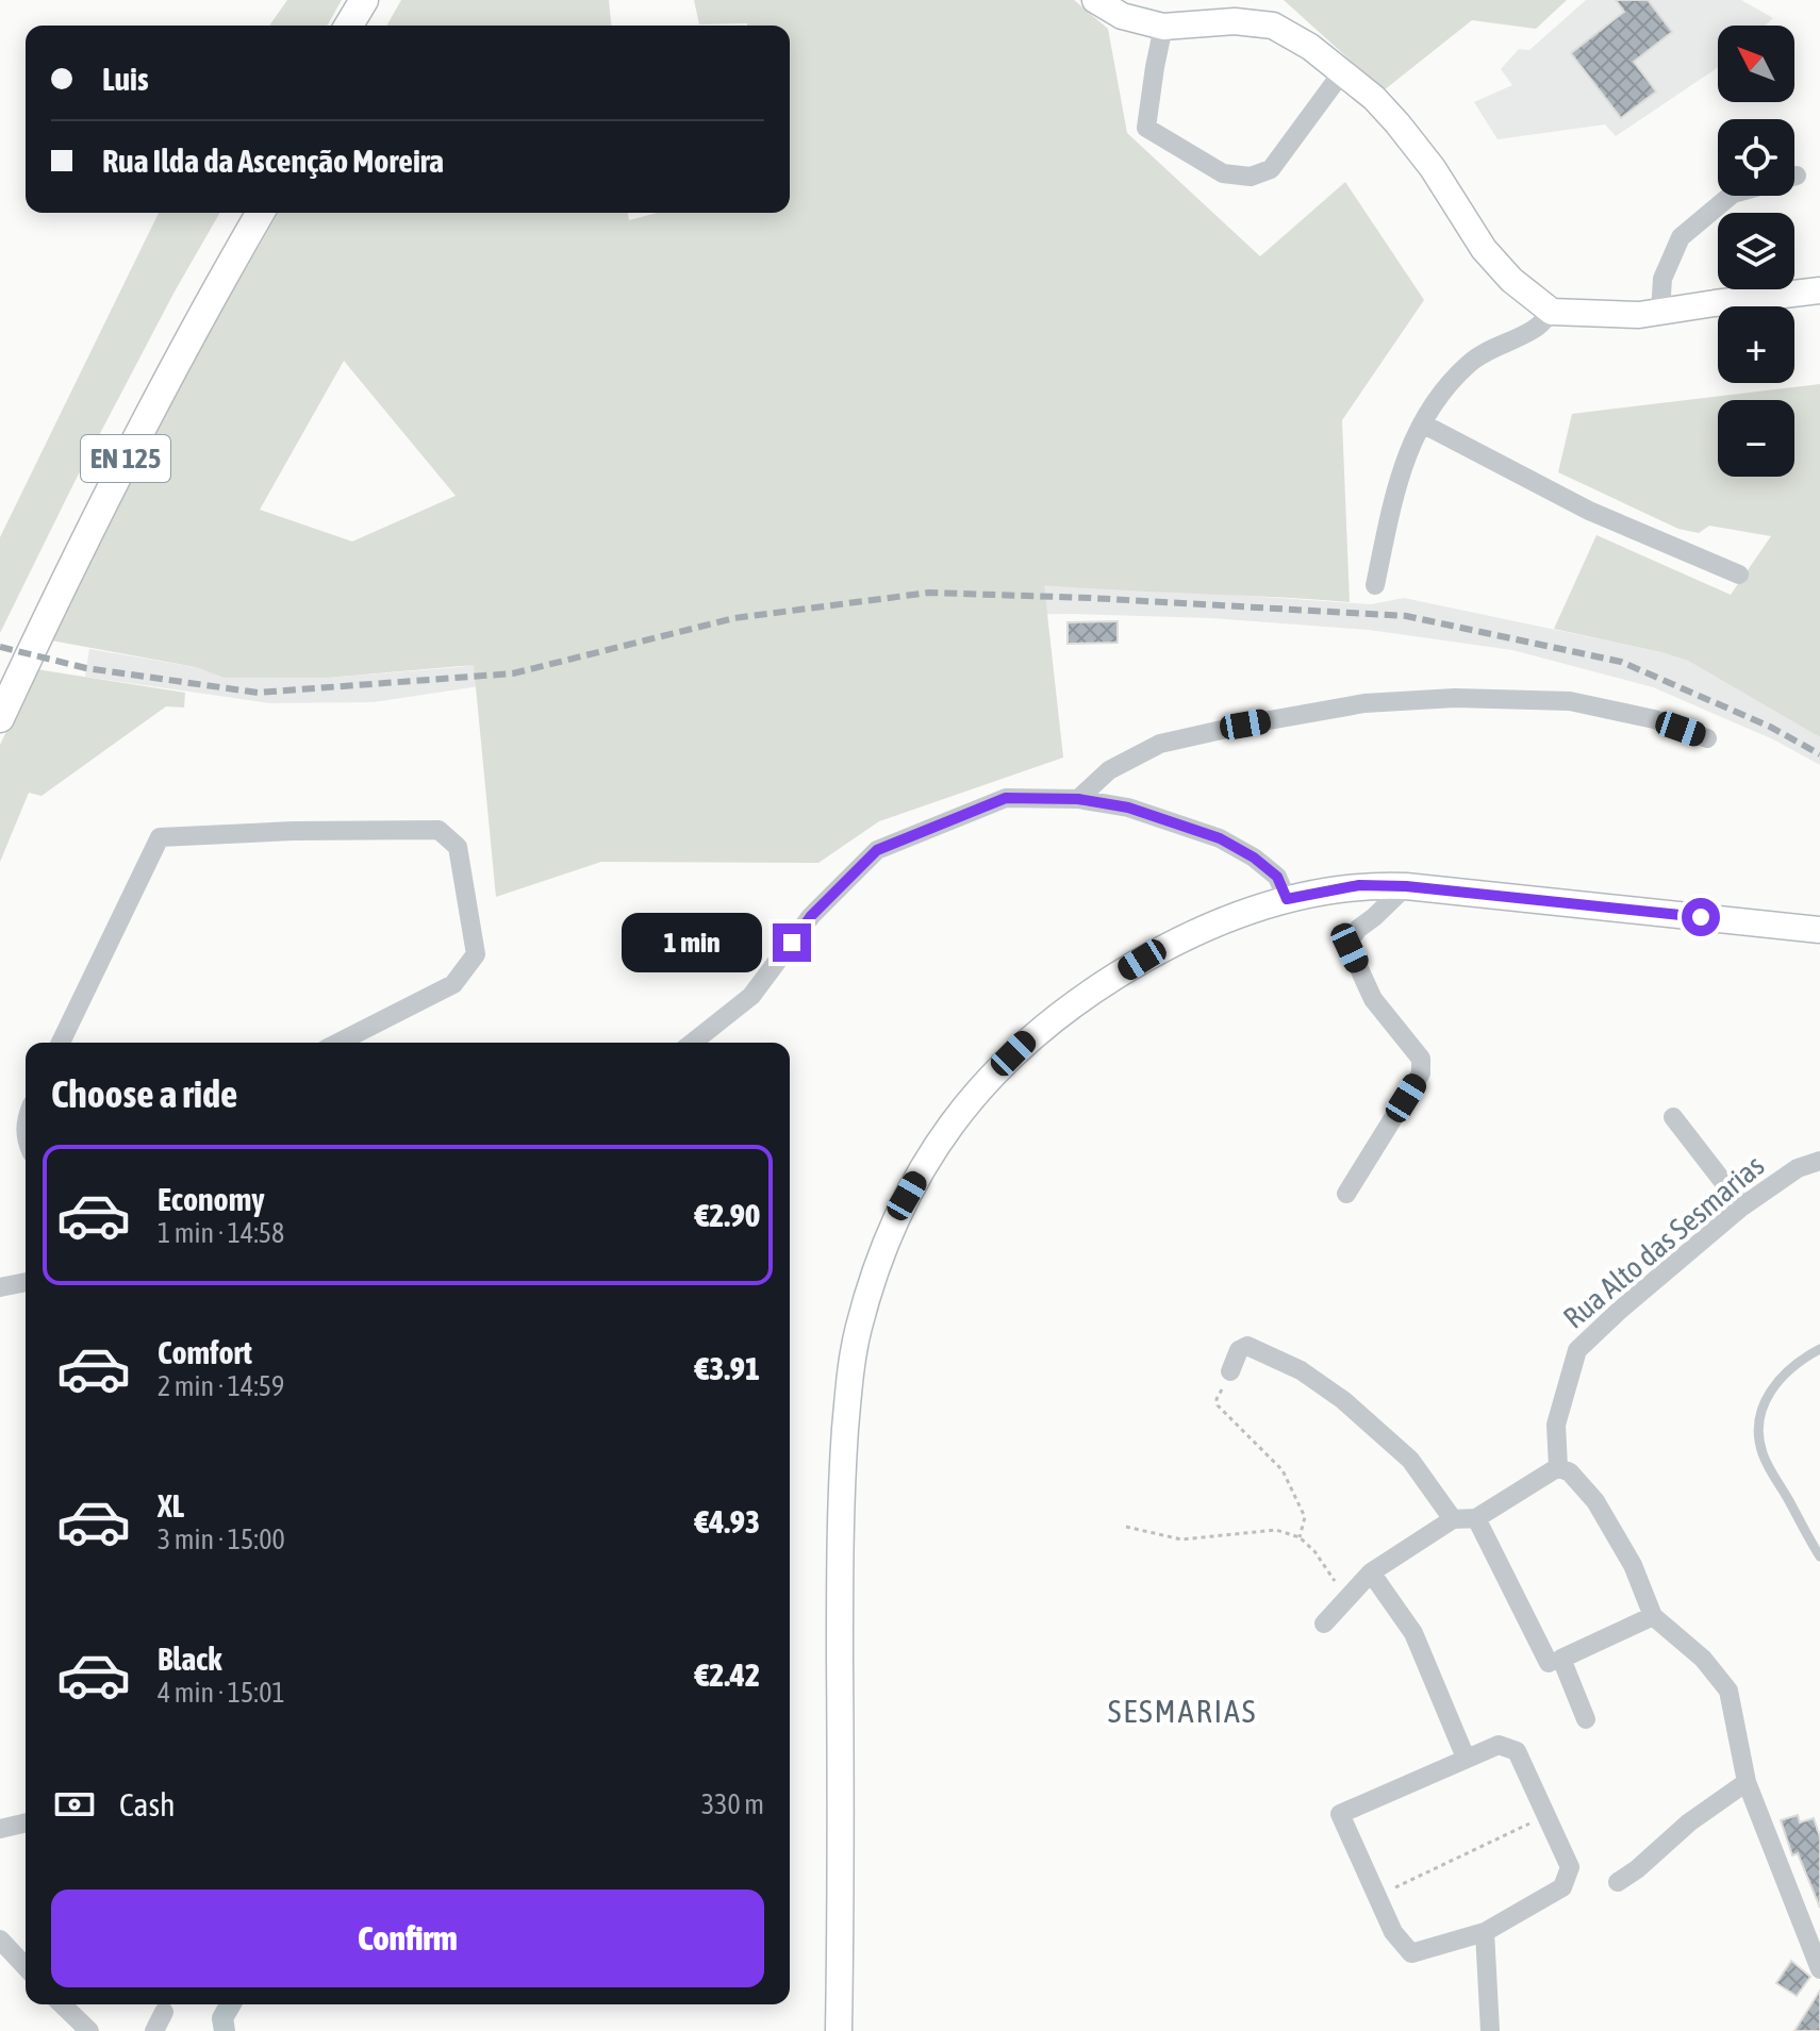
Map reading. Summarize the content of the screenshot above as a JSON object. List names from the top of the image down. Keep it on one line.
{"streets":{"main road":["EN 125"],"street":["Rua Alto das Sesmarias"]},"districts":["SESMARIAS"],"north":"top left","page":{"map_buttons":["+","−"],"banner":["Luis","Rua Ilda da Ascenção Moreira"],"bubble":"1 min","heading":"Choose a ride","list":[{"name":"Economy","note":"1 min · 14:58","value":"€2.90"},{"name":"Comfort","note":"2 min · 14:59","value":"€3.91"},{"name":"XL","note":"3 min · 15:00","value":"€4.93"},{"name":"Black","note":"4 min · 15:01","value":"€2.42"}],"pay":["Cash","330 m"],"buttons":"Confirm"}}
